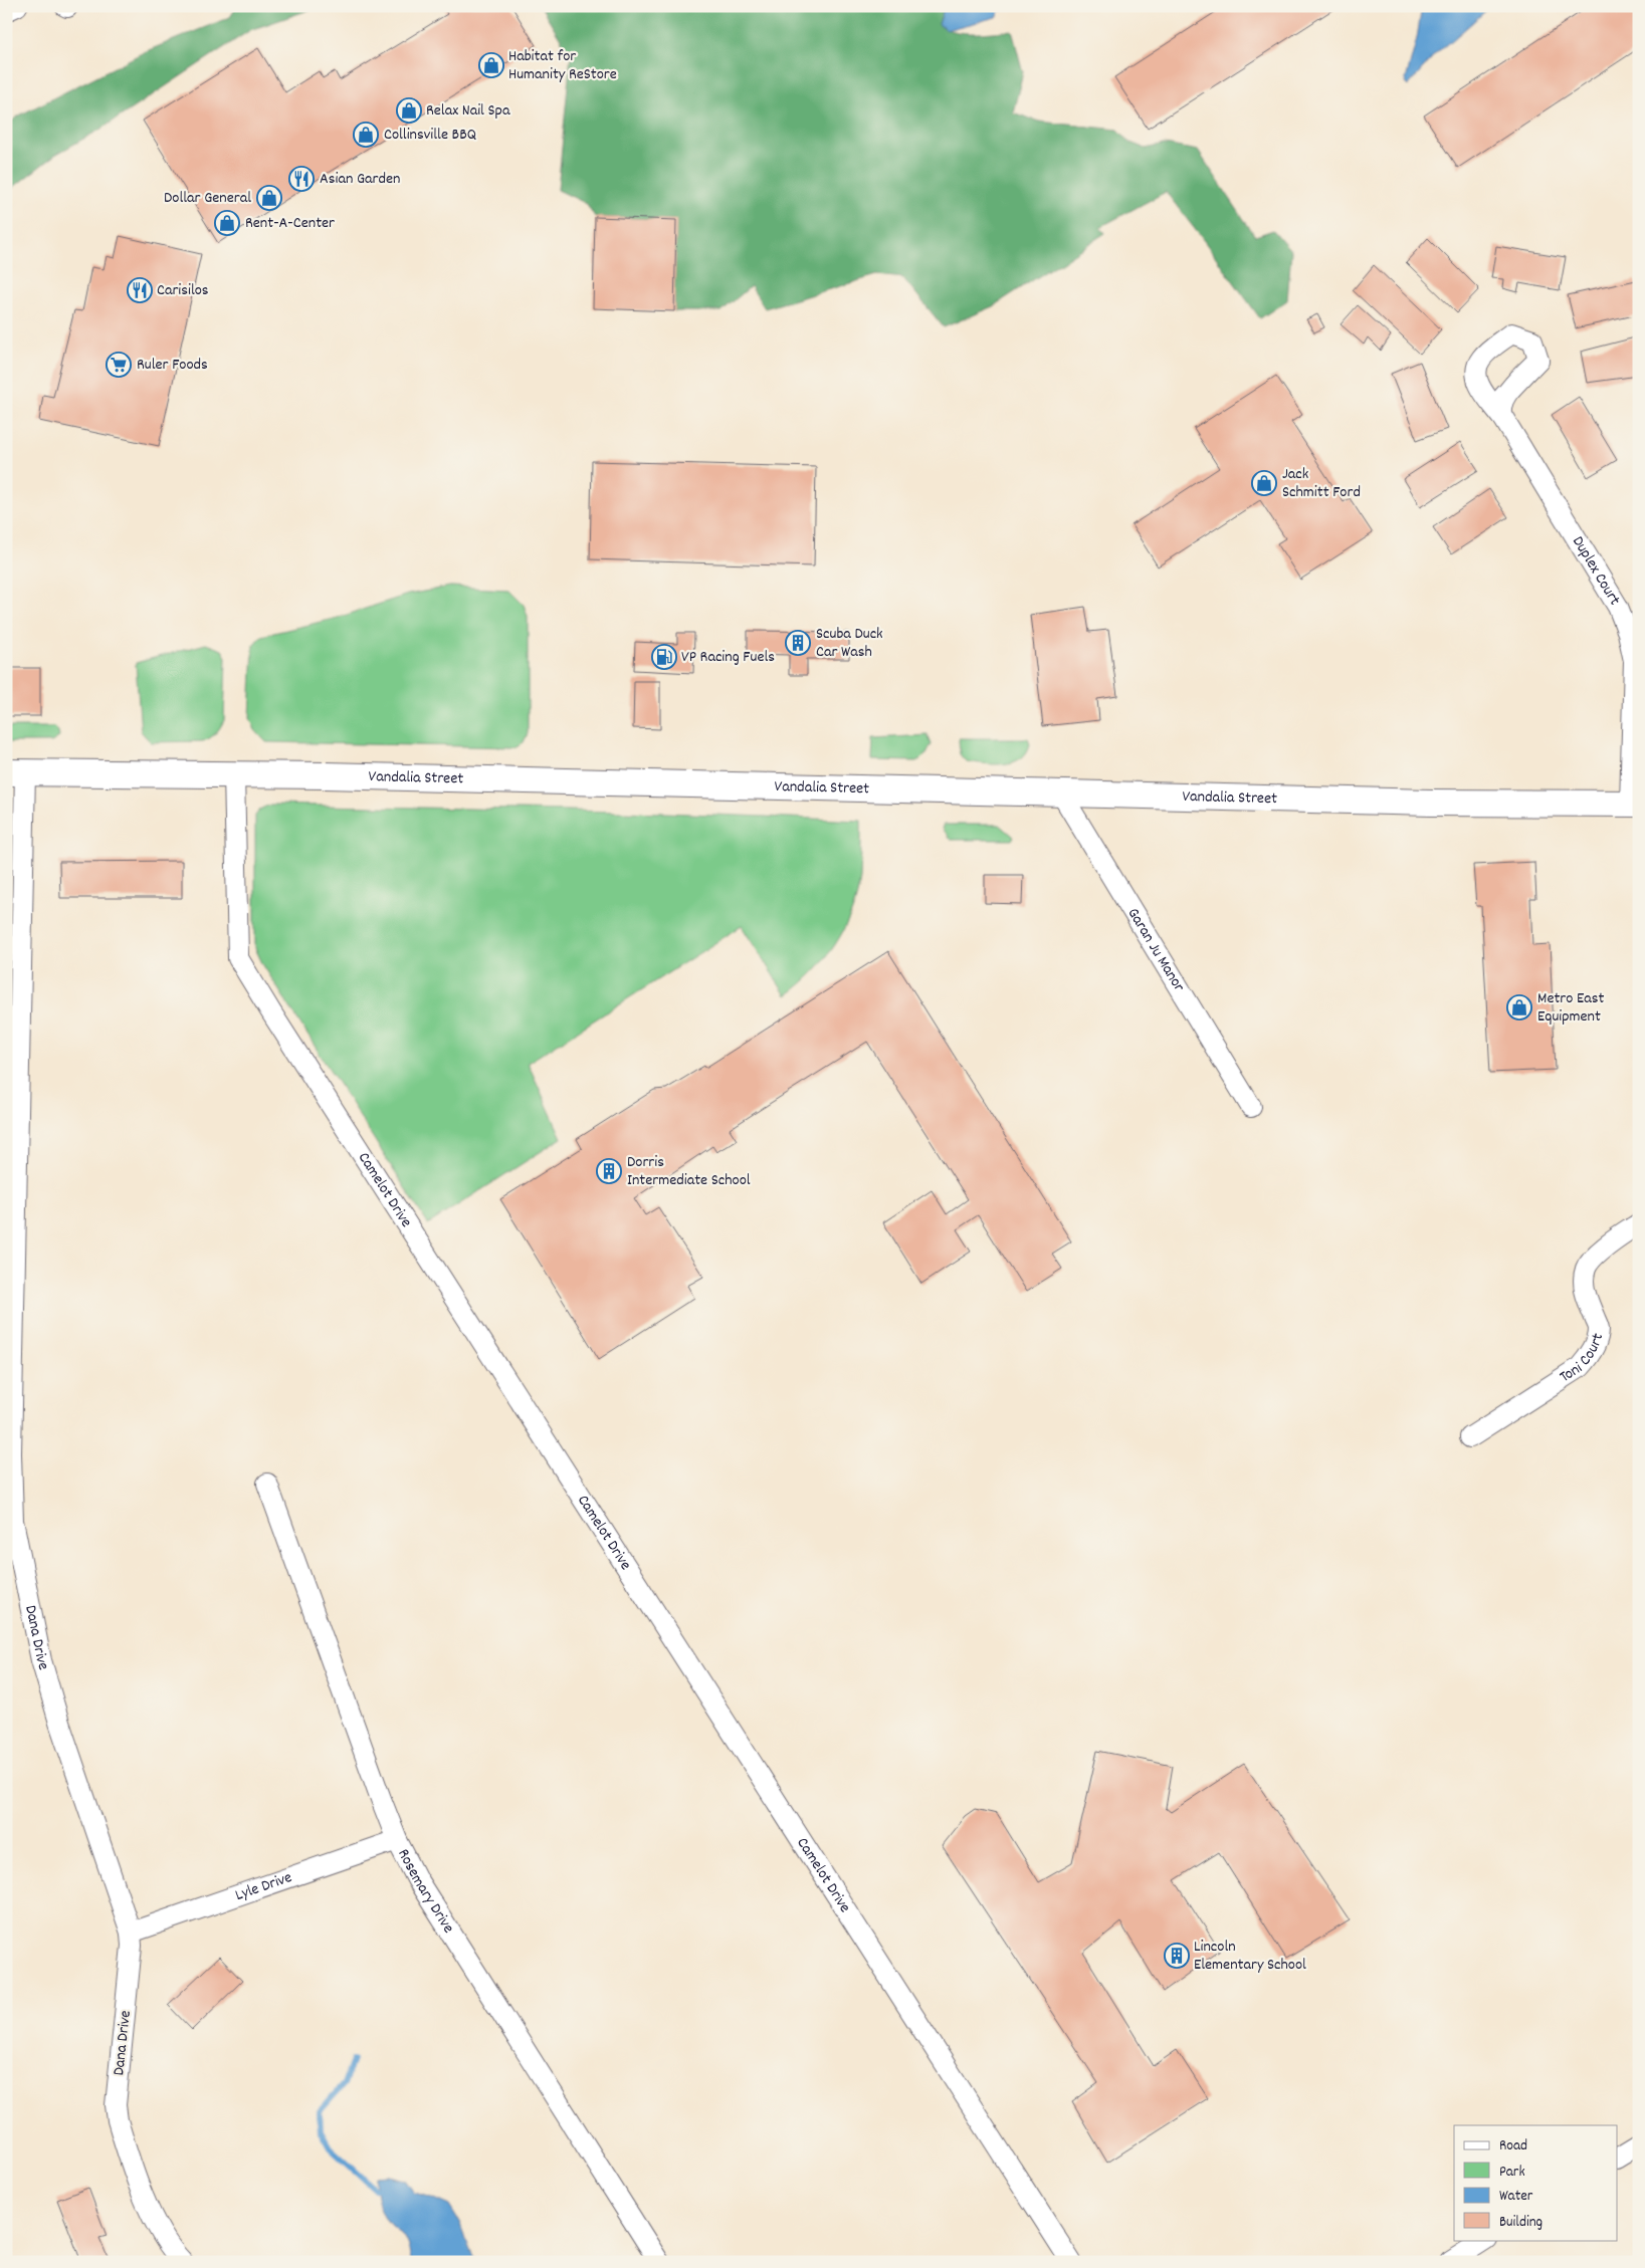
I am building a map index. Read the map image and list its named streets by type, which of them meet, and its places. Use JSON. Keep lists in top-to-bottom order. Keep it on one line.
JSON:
{"streets":{"main road":["Vandalia Street"],"street":["Duplex Court","Garan Ju Manor","Camelot Drive","Toni Court","Dana Drive","Lyle Drive","Rosemary Drive"]},"crossings":[["Duplex Court","Vandalia Street"],["Vandalia Street","Garan Ju Manor"],["Vandalia Street","Camelot Drive"],["Vandalia Street","Dana Drive"],["Dana Drive","Lyle Drive"],["Lyle Drive","Rosemary Drive"]],"places":{"shop":["Habitat for Humanity ReStore","Relax Nail Spa","Collinsville BBQ","Dollar General","Rent-A-Center","Jack Schmitt Ford","Metro East Equipment"],"restaurant":["Asian Garden","Carisilos"],"supermarket":["Ruler Foods"],"building":["Scuba Duck Car Wash","Dorris Intermediate School","Lincoln Elementary School"],"fuel station":["VP Racing Fuels"]},"legend":["Road","Park","Water","Building"]}
